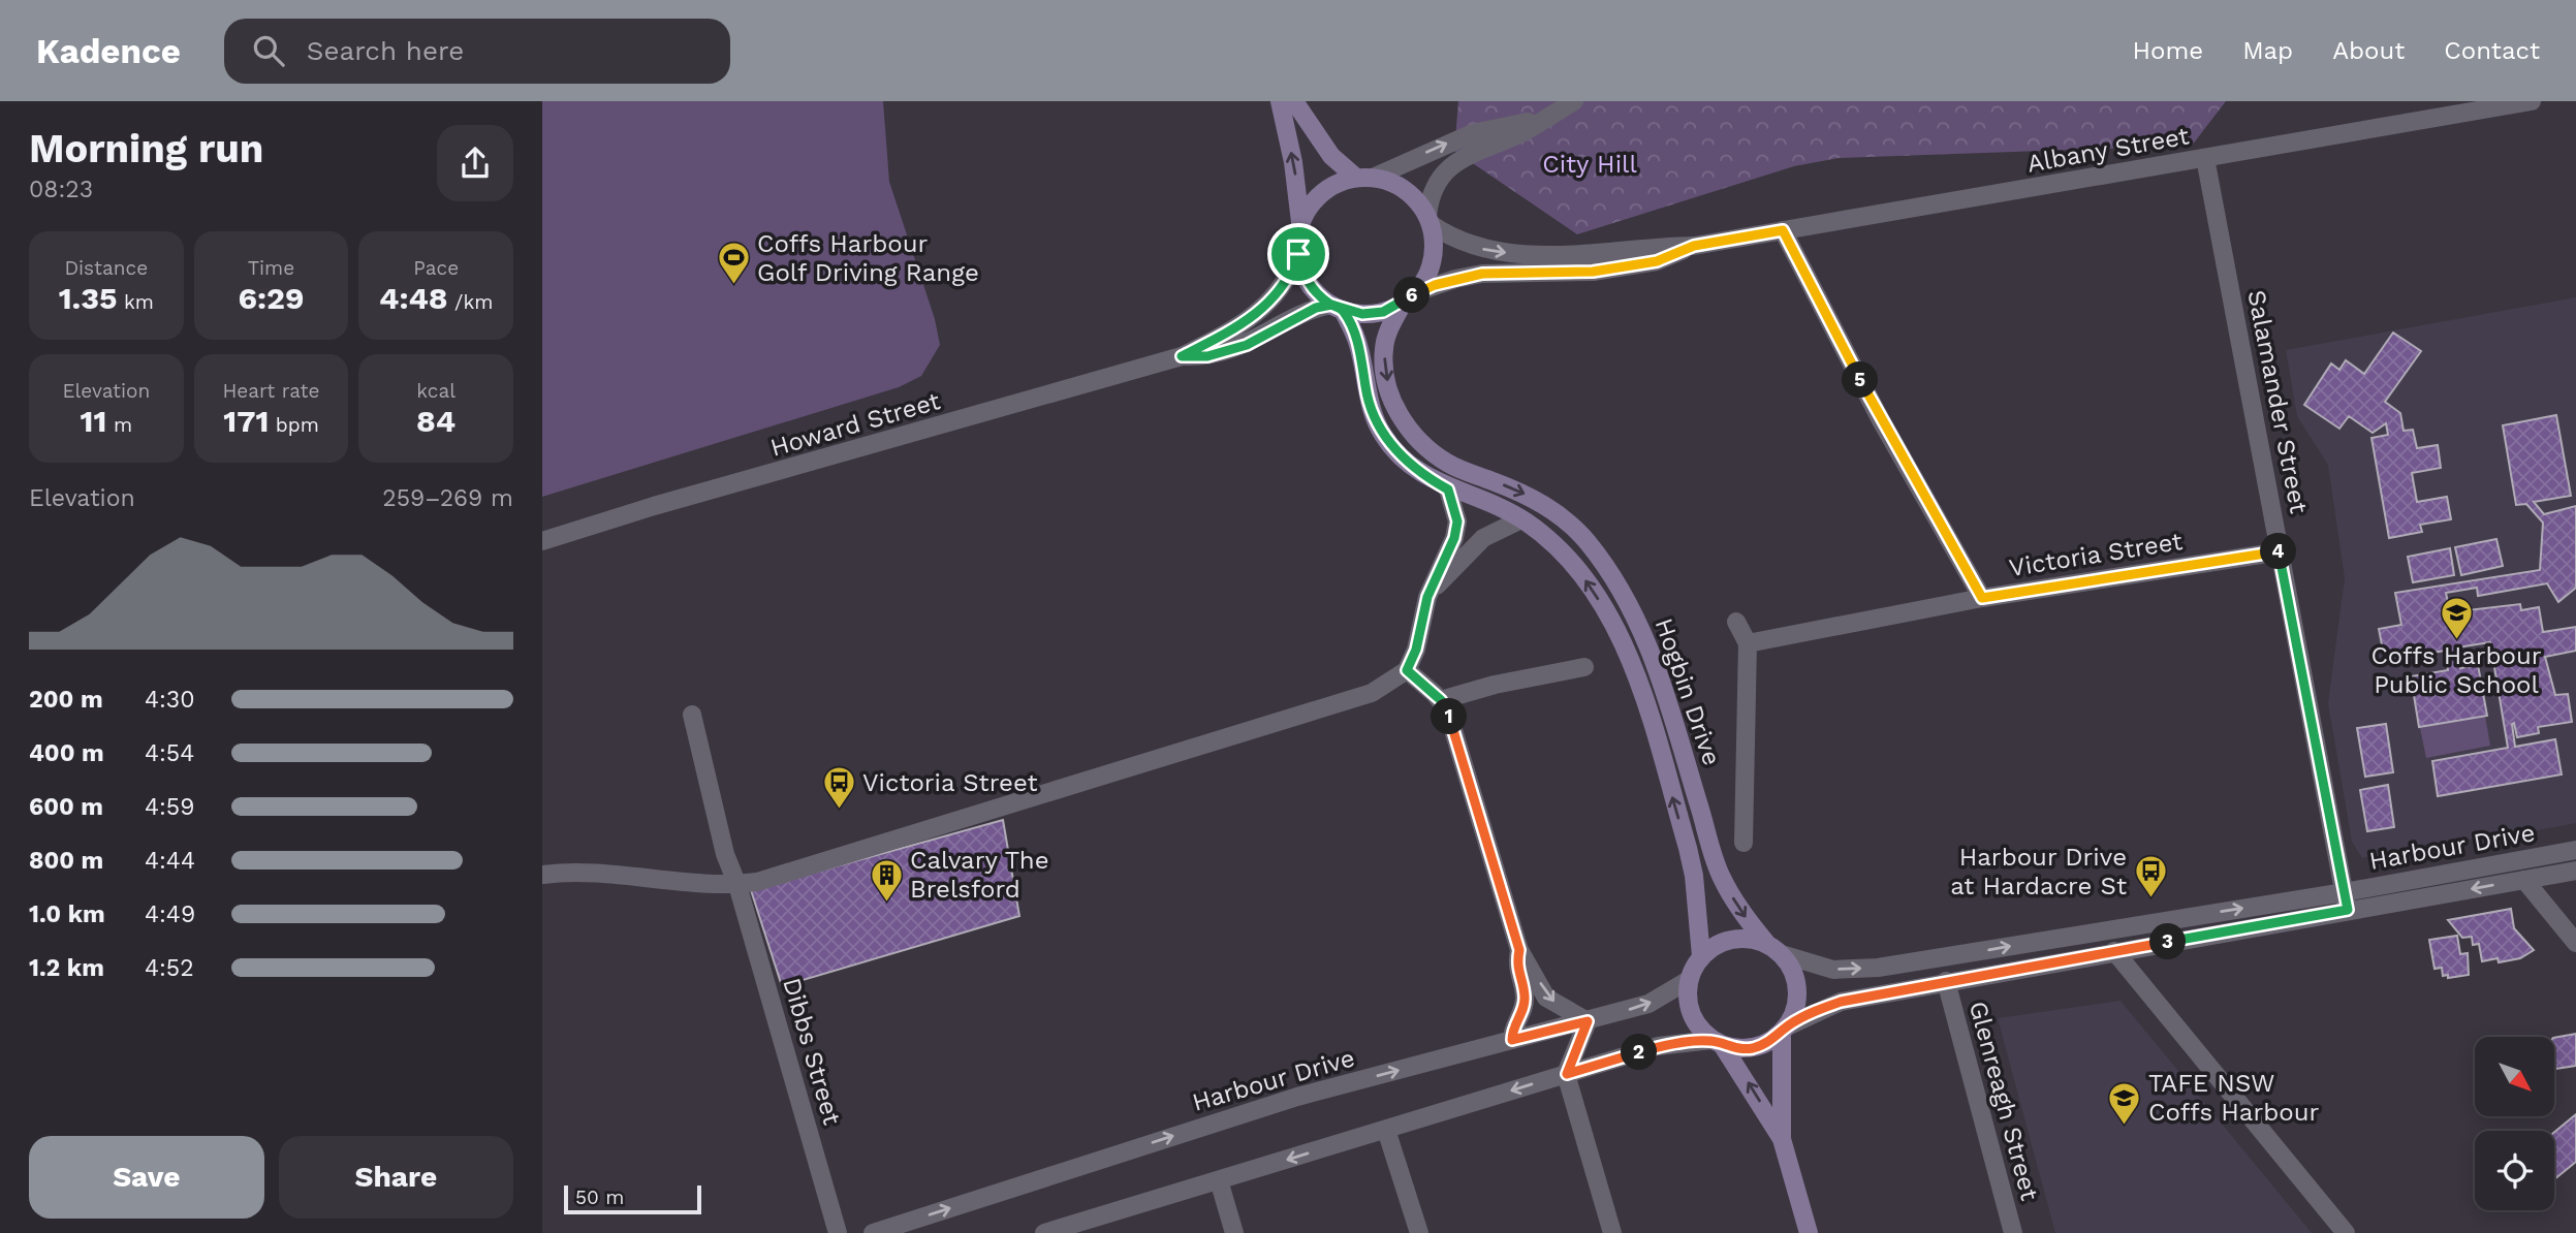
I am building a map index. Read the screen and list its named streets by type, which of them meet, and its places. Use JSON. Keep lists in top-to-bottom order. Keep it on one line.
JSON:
{"streets":{"main road":["Hogbin Drive"],"street":["Albany Street","Salamander Street","Howard Street","Victoria Street","Harbour Drive","Dibbs Street","Glenreagh Street"]},"crossings":[["Albany Street","Salamander Street"],["Albany Street","Howard Street"],["Albany Street","Hogbin Drive"],["Salamander Street","Victoria Street"],["Salamander Street","Harbour Drive"],["Howard Street","Hogbin Drive"],["Hogbin Drive","Harbour Drive"],["Harbour Drive","Glenreagh Street"]],"parks":["City Hill"],"places":{"sports":["Coffs Harbour Golf Driving Range"],"school or university":["Coffs Harbour Public School","TAFE NSW Coffs Harbour"],"bus stop":["Victoria Street","Harbour Drive at Hardacre St"],"building":["Calvary The Brelsford"]},"scale_bar":"50 m","north":"bottom right","page":{"header":"Kadence","search":"Search here","nav":["Home","Map","About","Contact"],"heading":["Morning run","08:23"],"stats":[["Distance","1.35 km"],["Time","6:29"],["Pace","4:48 /km"],["Elevation","11 m"],["Heart rate","171 bpm"],["kcal","84"]],"pins":["6","5","4","1","3","2"],"chart":["Elevation","259–269 m"],"list":[{"name":"200 m","note":"4:30"},{"name":"400 m","note":"4:54"},{"name":"600 m","note":"4:59"},{"name":"800 m","note":"4:44"},{"name":"1.0 km","note":"4:49"},{"name":"1.2 km","note":"4:52"}],"buttons":["Save","Share"],"scale":"50 m"}}
